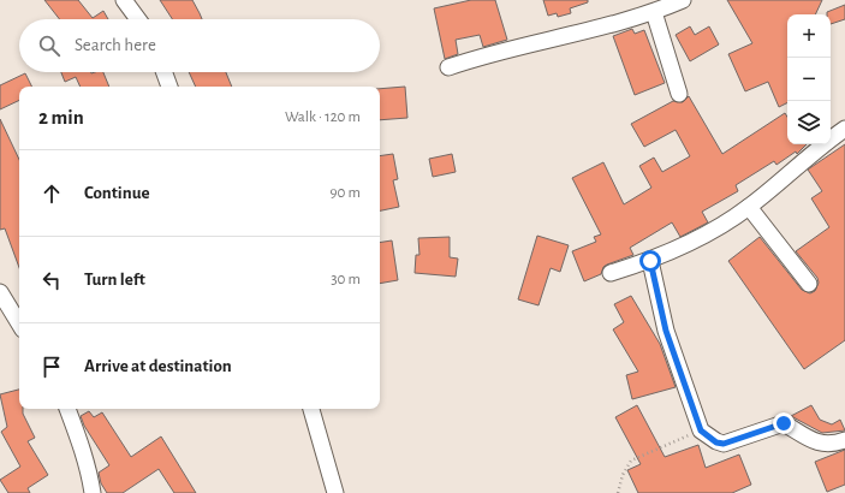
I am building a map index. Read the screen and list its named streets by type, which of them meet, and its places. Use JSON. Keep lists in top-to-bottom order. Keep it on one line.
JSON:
{"page":{"map_buttons":["+","−"],"search":"Search here","heading":["2 min","Walk · 120 m"],"list":[["Continue","90 m"],["Turn left","30 m"],"Arrive at destination"]}}
